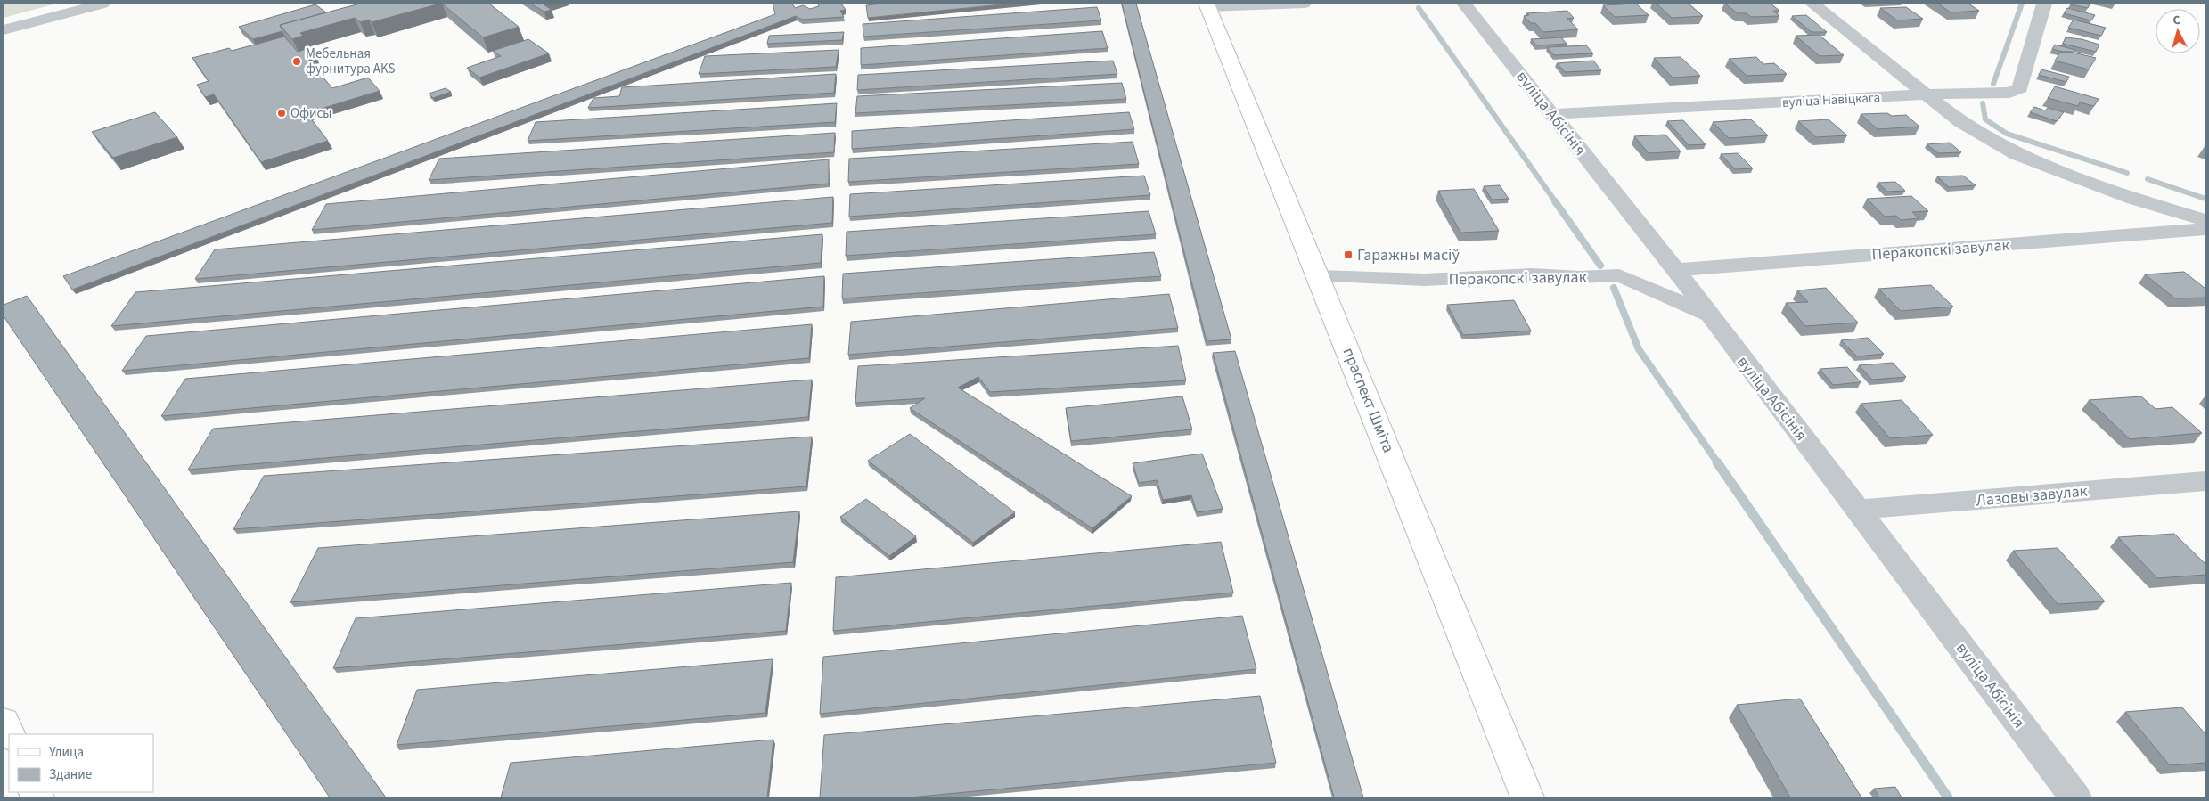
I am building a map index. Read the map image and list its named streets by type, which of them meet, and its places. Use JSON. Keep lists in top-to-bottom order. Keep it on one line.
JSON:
{"streets":{"main road":["праспект Шміта"],"street":["вуліца Навіцкага","вуліца Абісінія","Перакопскі завулак","Лазовы завулак"]},"crossings":[["вуліца Навіцкага","вуліца Абісінія"],["вуліца Абісінія","Перакопскі завулак"],["вуліца Абісінія","Лазовы завулак"],["Перакопскі завулак","праспект Шміта"]],"places":{"other":["Мебельная фурнитура AKS","Офисы"],"transit":["Гаражны масіў"]},"legend":["Улица","Здание"],"north":"top"}
